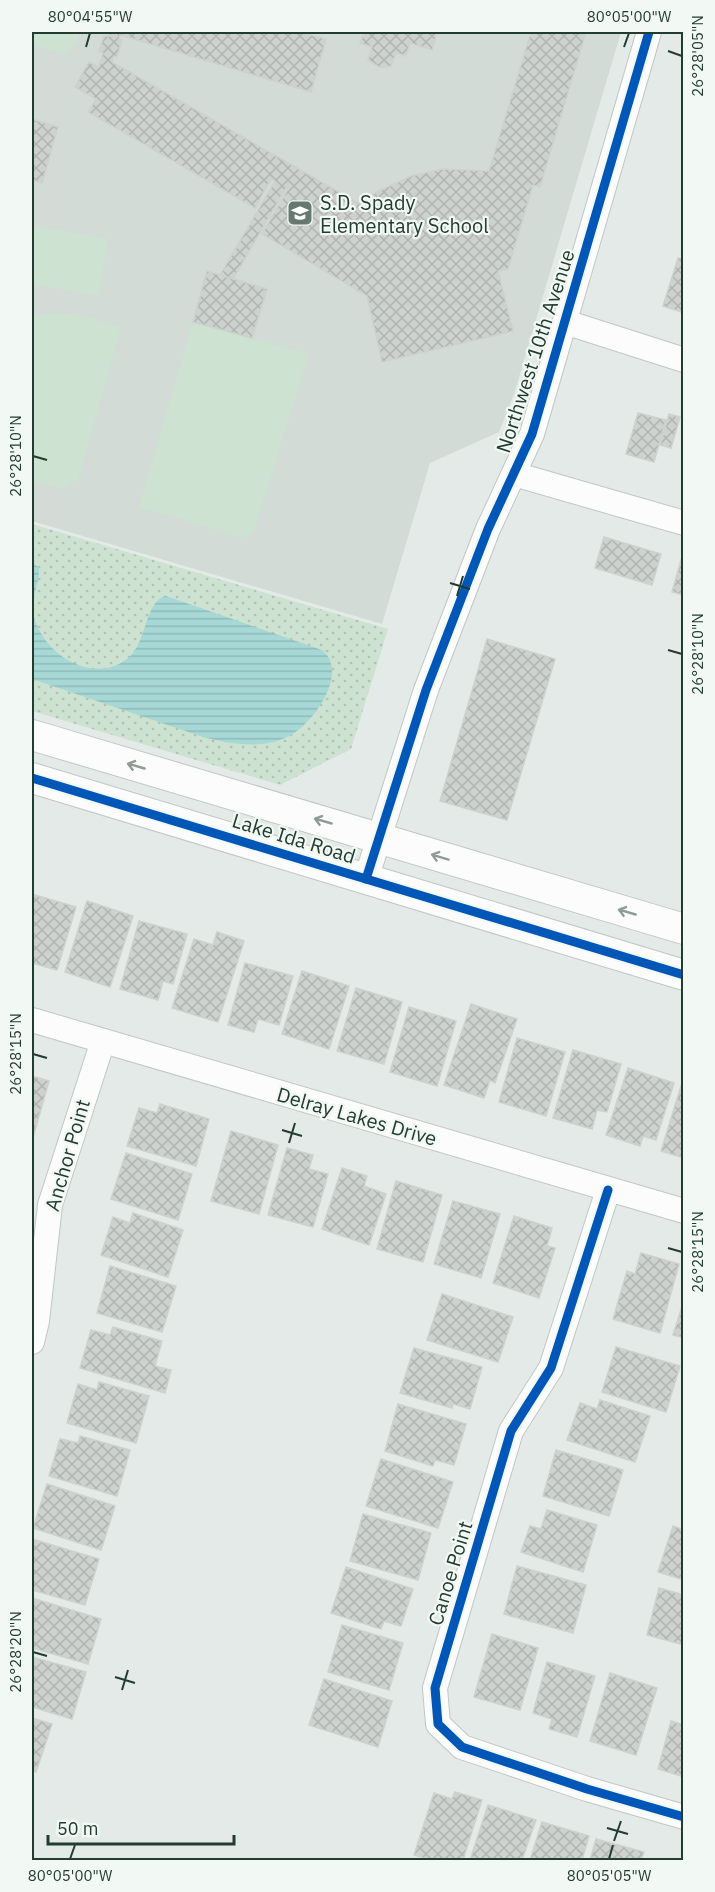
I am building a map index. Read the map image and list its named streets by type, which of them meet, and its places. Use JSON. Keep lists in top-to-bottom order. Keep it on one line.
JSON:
{"streets":{"street":["Northwest 10th Avenue","Lake Ida Road","Delray Lakes Drive","Anchor Point","Canoe Point"]},"crossings":[["Northwest 10th Avenue","Lake Ida Road"],["Delray Lakes Drive","Anchor Point"],["Delray Lakes Drive","Canoe Point"]],"places":{"school or university":["S.D. Spady Elementary School"]},"scale_bar":"50 m","coordinates":["80°04'55\"W","80°05'00\"W","26°28'05\"N","26°28'10\"N","26°28'15\"N","26°28'20\"N","80°05'05\"W"]}
